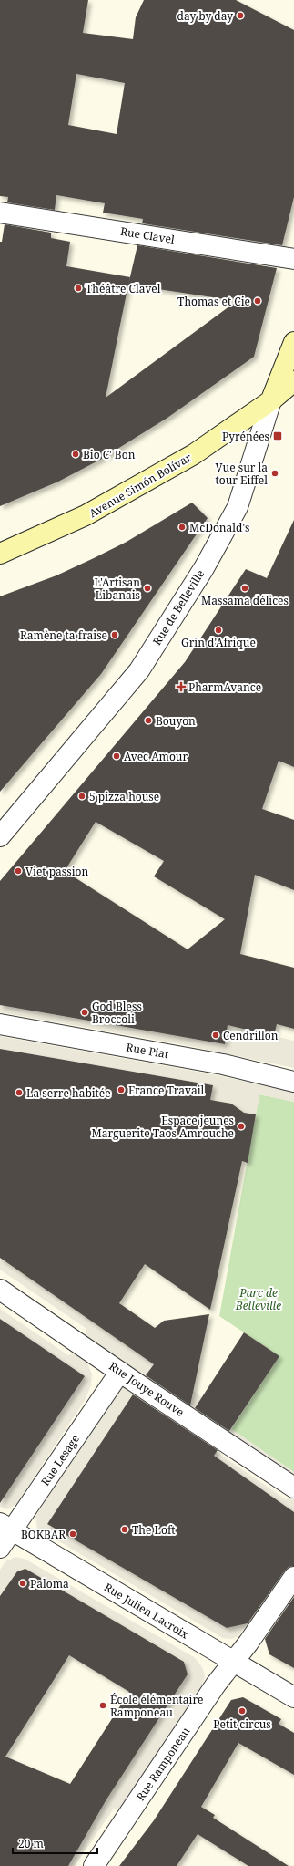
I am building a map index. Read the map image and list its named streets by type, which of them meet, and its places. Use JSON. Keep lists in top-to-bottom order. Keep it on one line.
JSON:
{"streets":{"main road":["Avenue Simón Bolívar","Rue de Belleville"],"street":["Rue Clavel","Rue Piat","Rue Jouye Rouve","Rue Lesage","Rue Julien Lacroix","Rue Ramponeau"]},"crossings":[["Avenue Simón Bolívar","Rue de Belleville"],["Rue Jouye Rouve","Rue Lesage"],["Rue Lesage","Rue Julien Lacroix"],["Rue Julien Lacroix","Rue Ramponeau"]],"parks":["Parc de Belleville"],"places":{"other":["day by day","Théâtre Clavel","Thomas et Cie","Bio C' Bon","Vue sur la tour Eiffel","McDonald's","L'Artisan Libanais","Massama délices","Grin d'Afrique","Ramène ta fraise","Bouyon","Avec Amour","5 pizza house","Viet passion","God Bless Broccoli","Cendrillon","France Travail","La serre habitée","Espace jeunes Marguerite Taos Amrouche","The Loft","BOKBAR","Paloma","École élémentaire Ramponeau","Petit circus"],"transit":["Pyrénées"],"health":["PharmAvance"]},"scale_bar":"20 m"}
